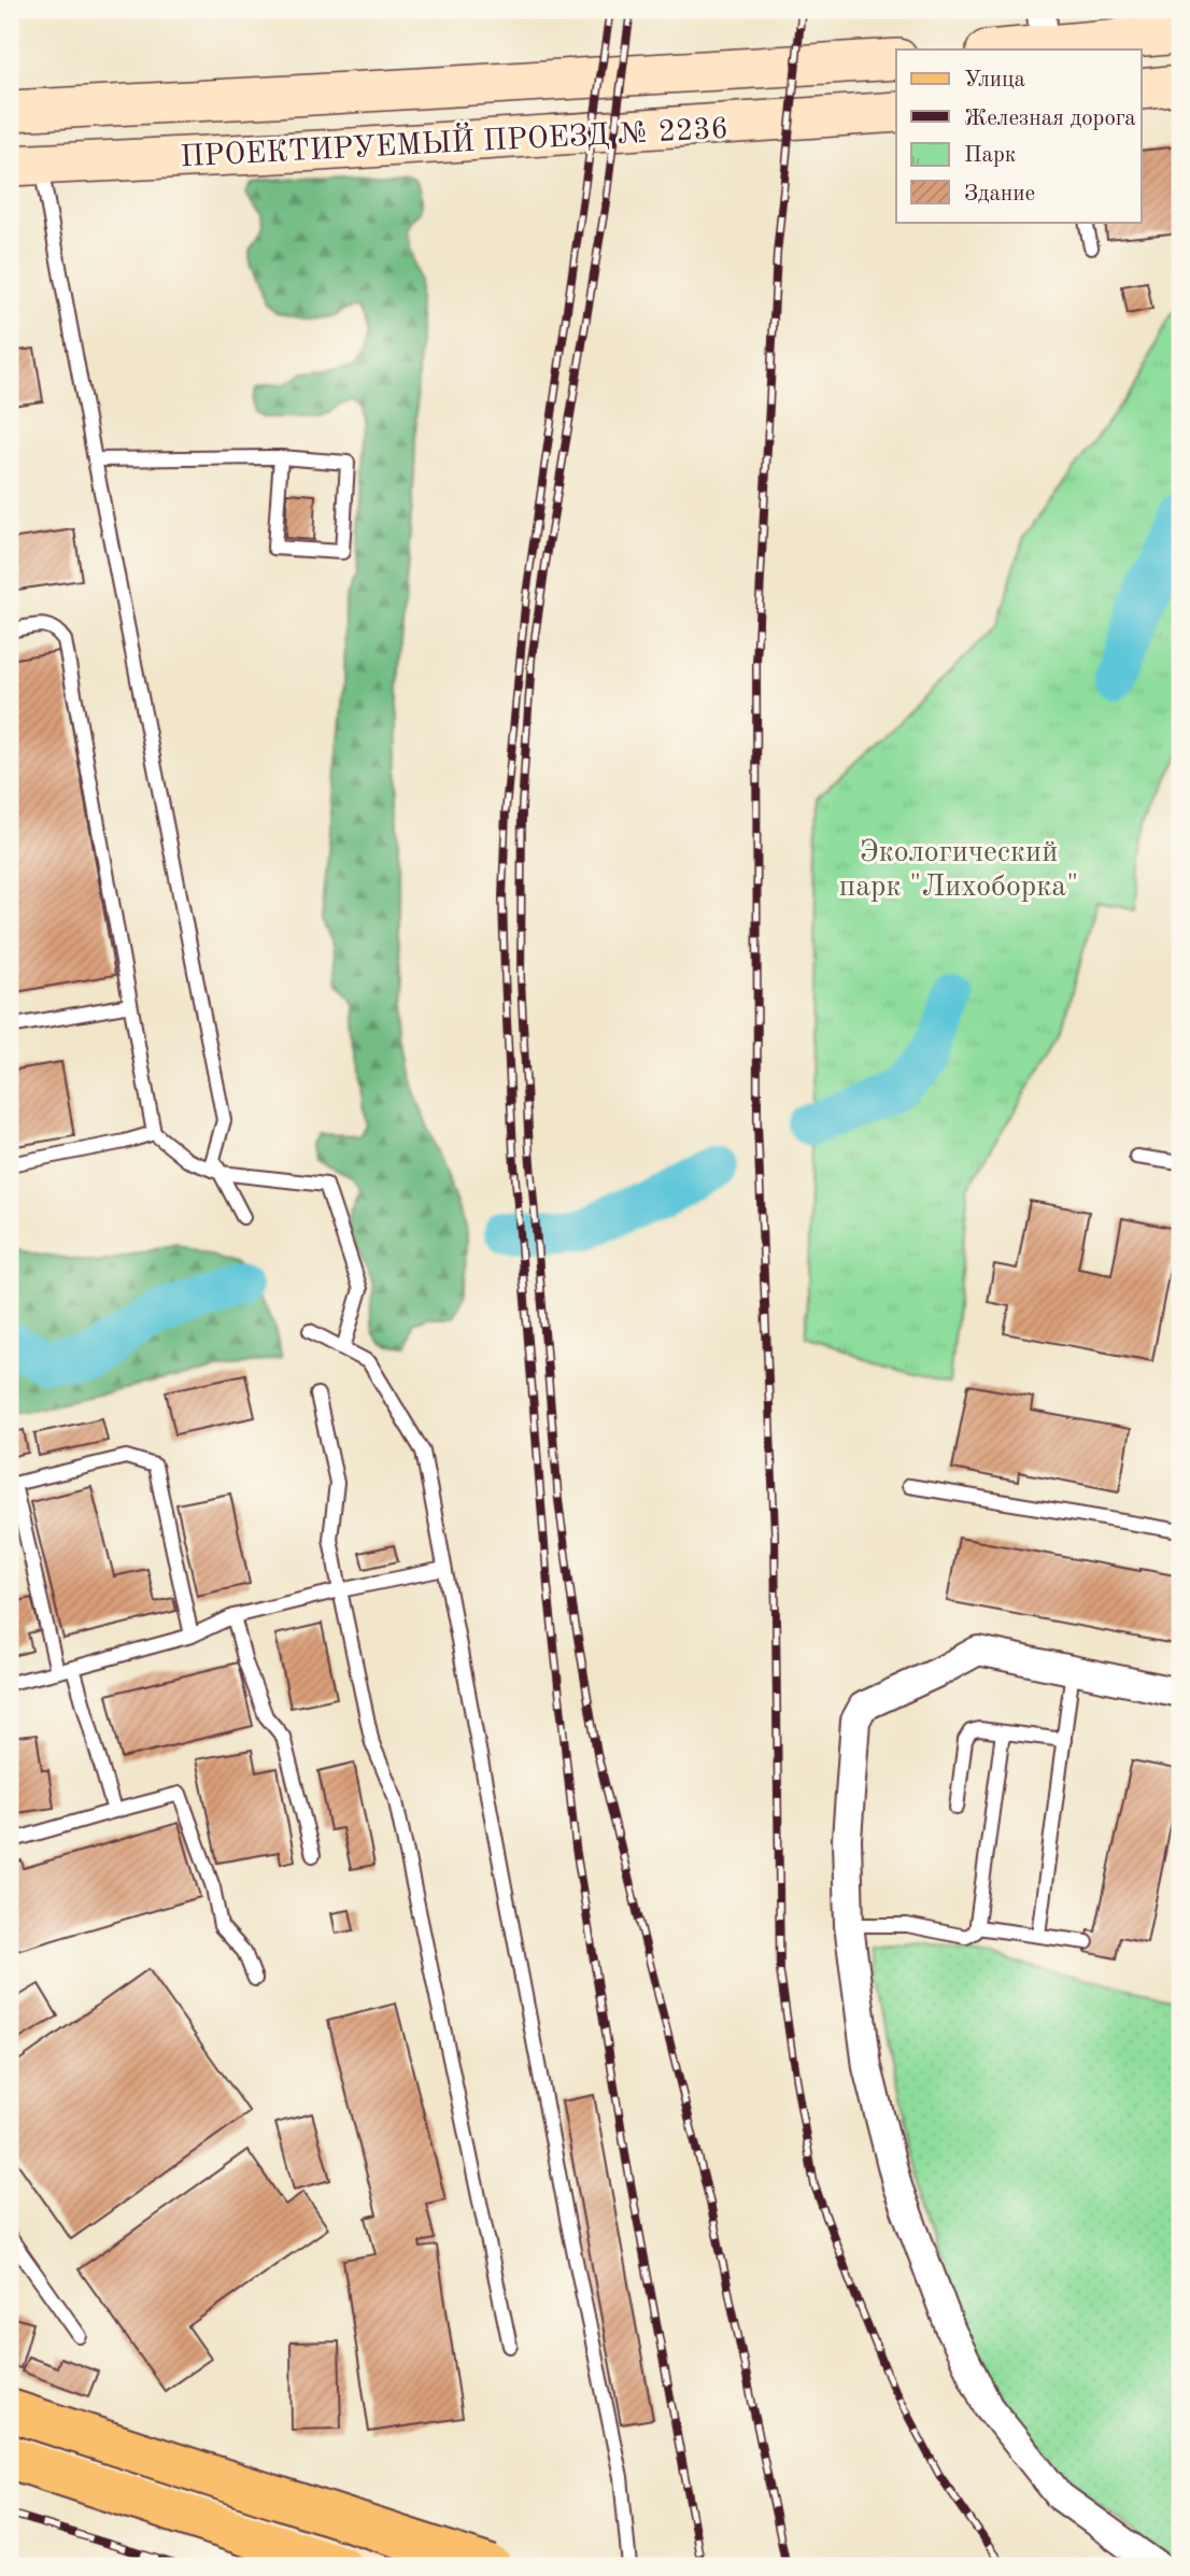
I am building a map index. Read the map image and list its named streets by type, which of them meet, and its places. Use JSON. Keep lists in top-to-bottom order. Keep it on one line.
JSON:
{"streets":{"main road":["ПРОЕКТИРУЕМЫЙ ПРОЕЗД № 2236"]},"parks":["Экологический парк \"Лихоборка\""],"legend":["Улица","Железная дорога","Парк","Здание"]}
